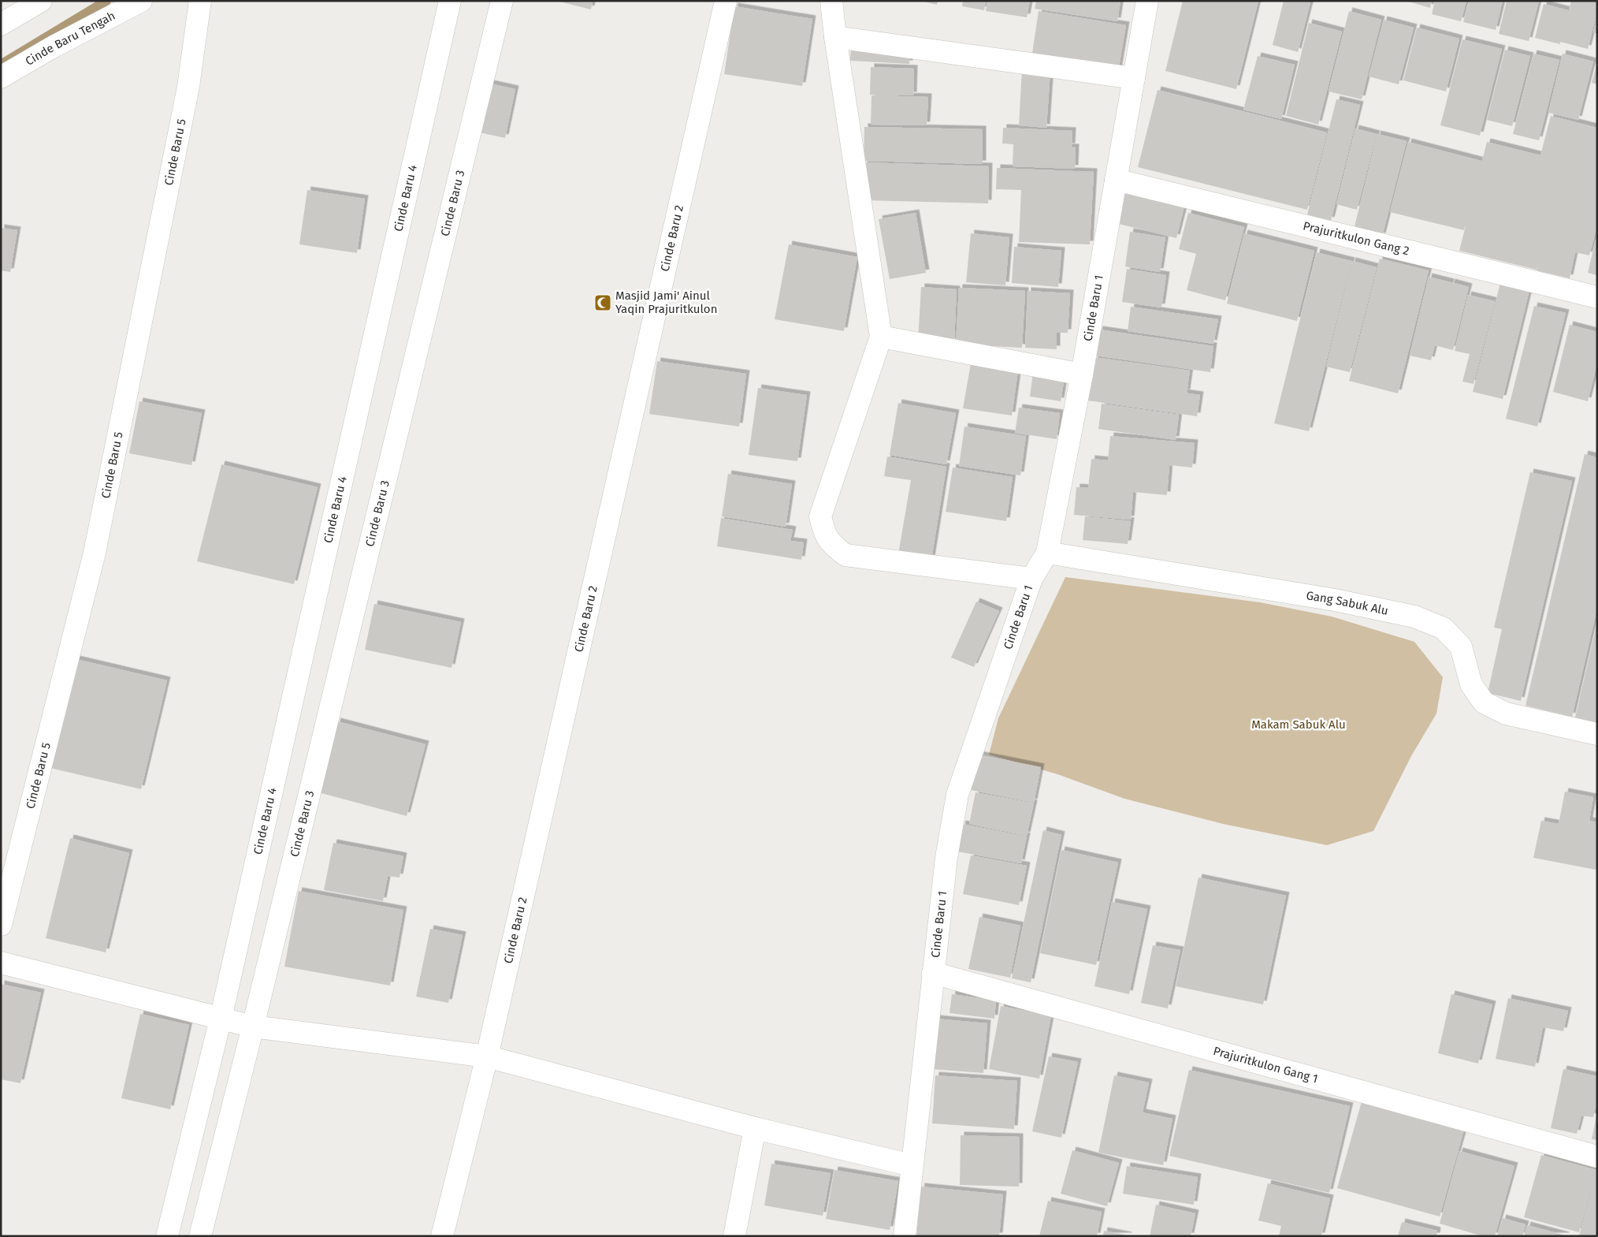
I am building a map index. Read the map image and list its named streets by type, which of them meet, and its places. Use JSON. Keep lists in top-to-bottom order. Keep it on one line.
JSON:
{"streets":{"street":["Cinde Baru Tengah","Cinde Baru 5","Cinde Baru 4","Cinde Baru 3","Cinde Baru 2","Prajuritkulon Gang 2","Cinde Baru 1","Gang Sabuk Alu","Prajuritkulon Gang 1"]},"crossings":[["Prajuritkulon Gang 2","Cinde Baru 1"],["Cinde Baru 1","Gang Sabuk Alu"],["Cinde Baru 1","Prajuritkulon Gang 1"]],"parks":["Makam Sabuk Alu"],"places":{"mosque":["Masjid Jami' Ainul Yaqin Prajuritkulon"]}}
